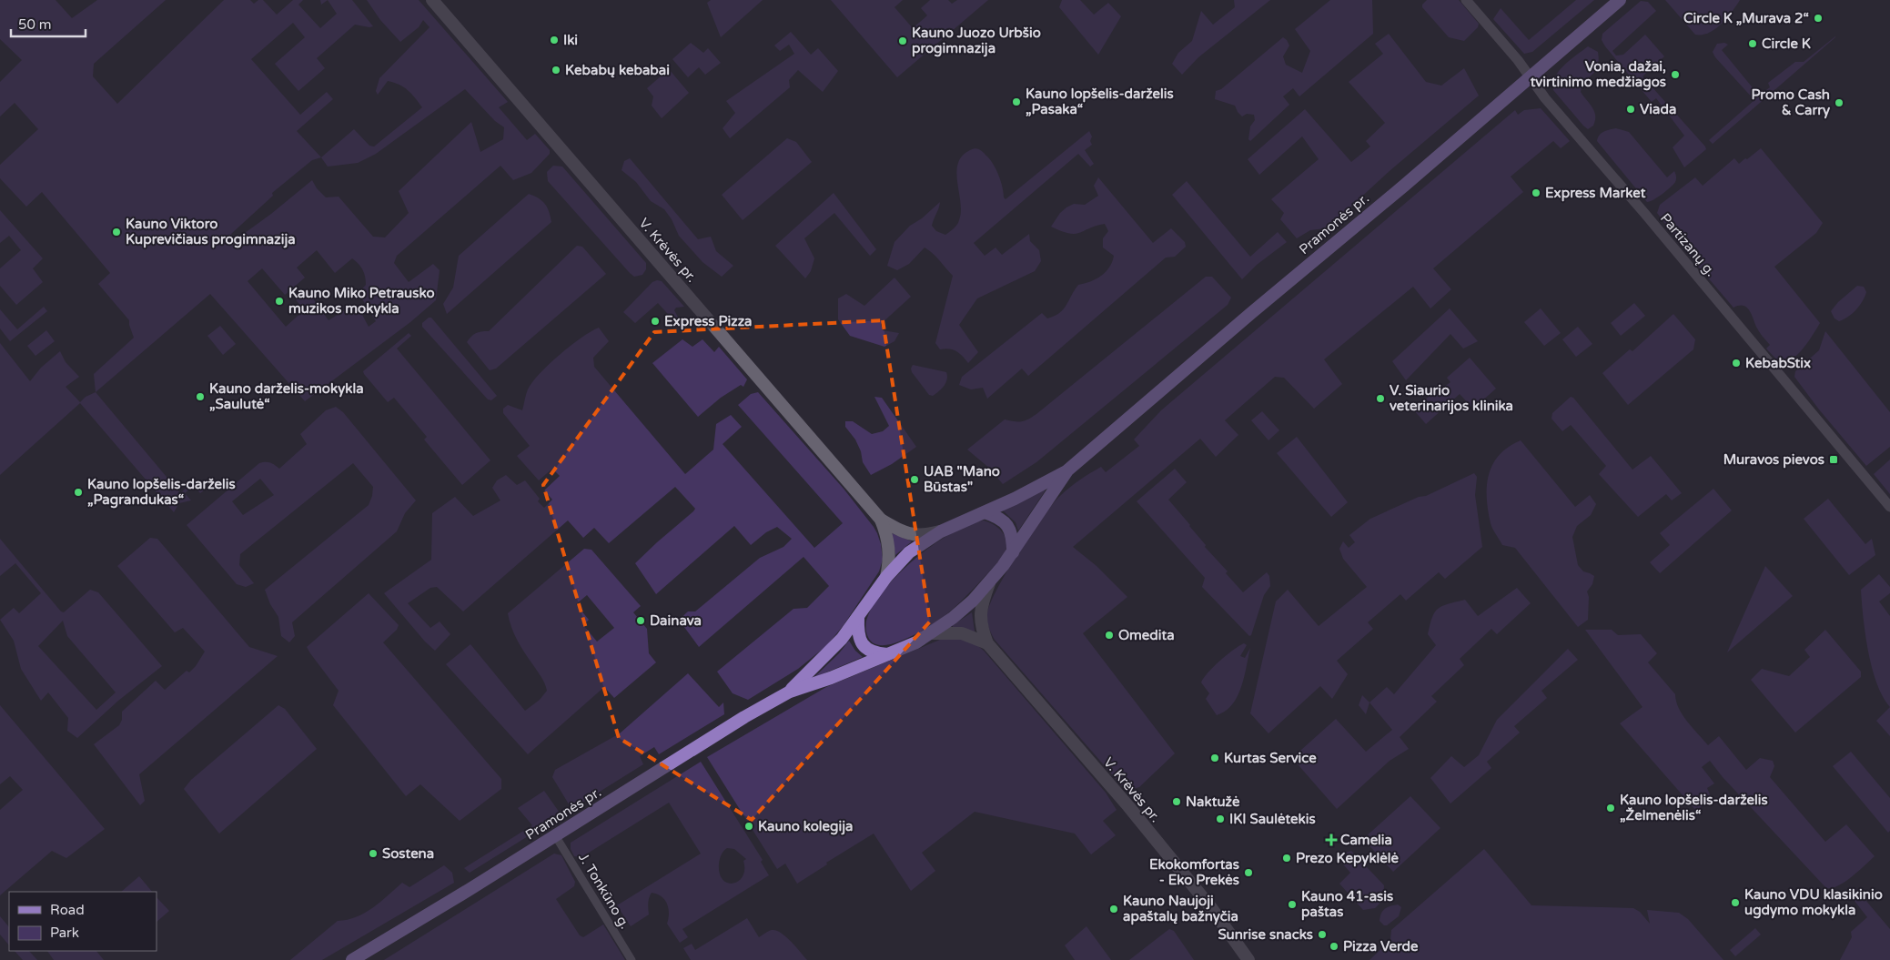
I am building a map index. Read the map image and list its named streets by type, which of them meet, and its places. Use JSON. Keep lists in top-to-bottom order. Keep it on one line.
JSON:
{"streets":{"main road":["Pramonės pr.","V. Krėvės pr."],"street":["Partizanų g.","J. Tonkūno g."]},"crossings":[["Pramonės pr.","Partizanų g."],["Pramonės pr.","V. Krėvės pr."],["Pramonės pr.","J. Tonkūno g."]],"places":{"other":["Circle K „Murava 2“","Iki","Kauno Juozo Urbšio progimnazija","Circle K","Kebabų kebabai","Vonia, dažai, tvirtinimo medžiagos","Kauno lopšelis-darželis „Pasaka“","Promo Cash & Carry","Viada","Express Market","Kauno Viktoro Kuprevičiaus progimnazija","Kauno Miko Petrausko muzikos mokykla","Express Pizza","KebabStix","Kauno darželis-mokykla „Saulutė“","V. Siaurio veterinarijos klinika","UAB \"Mano Būstas\"","Kauno lopšelis-darželis „Pagrandukas“","Dainava","Omedita","Kurtas Service","Naktužė","Kauno lopšelis-darželis „Želmenėlis“","IKI Saulėtekis","Kauno kolegija","Sostena","Prezo Kepyklėlė","Ekokomfortas - Eko Prekės","Kauno VDU klasikinio ugdymo mokykla","Kauno 41-asis paštas","Kauno Naujoji apaštalų bažnyčia","Sunrise snacks","Pizza Verde"],"transit":["Muravos pievos"],"health":["Camelia"]},"legend":["Road","Park"],"scale_bar":"50 m"}
